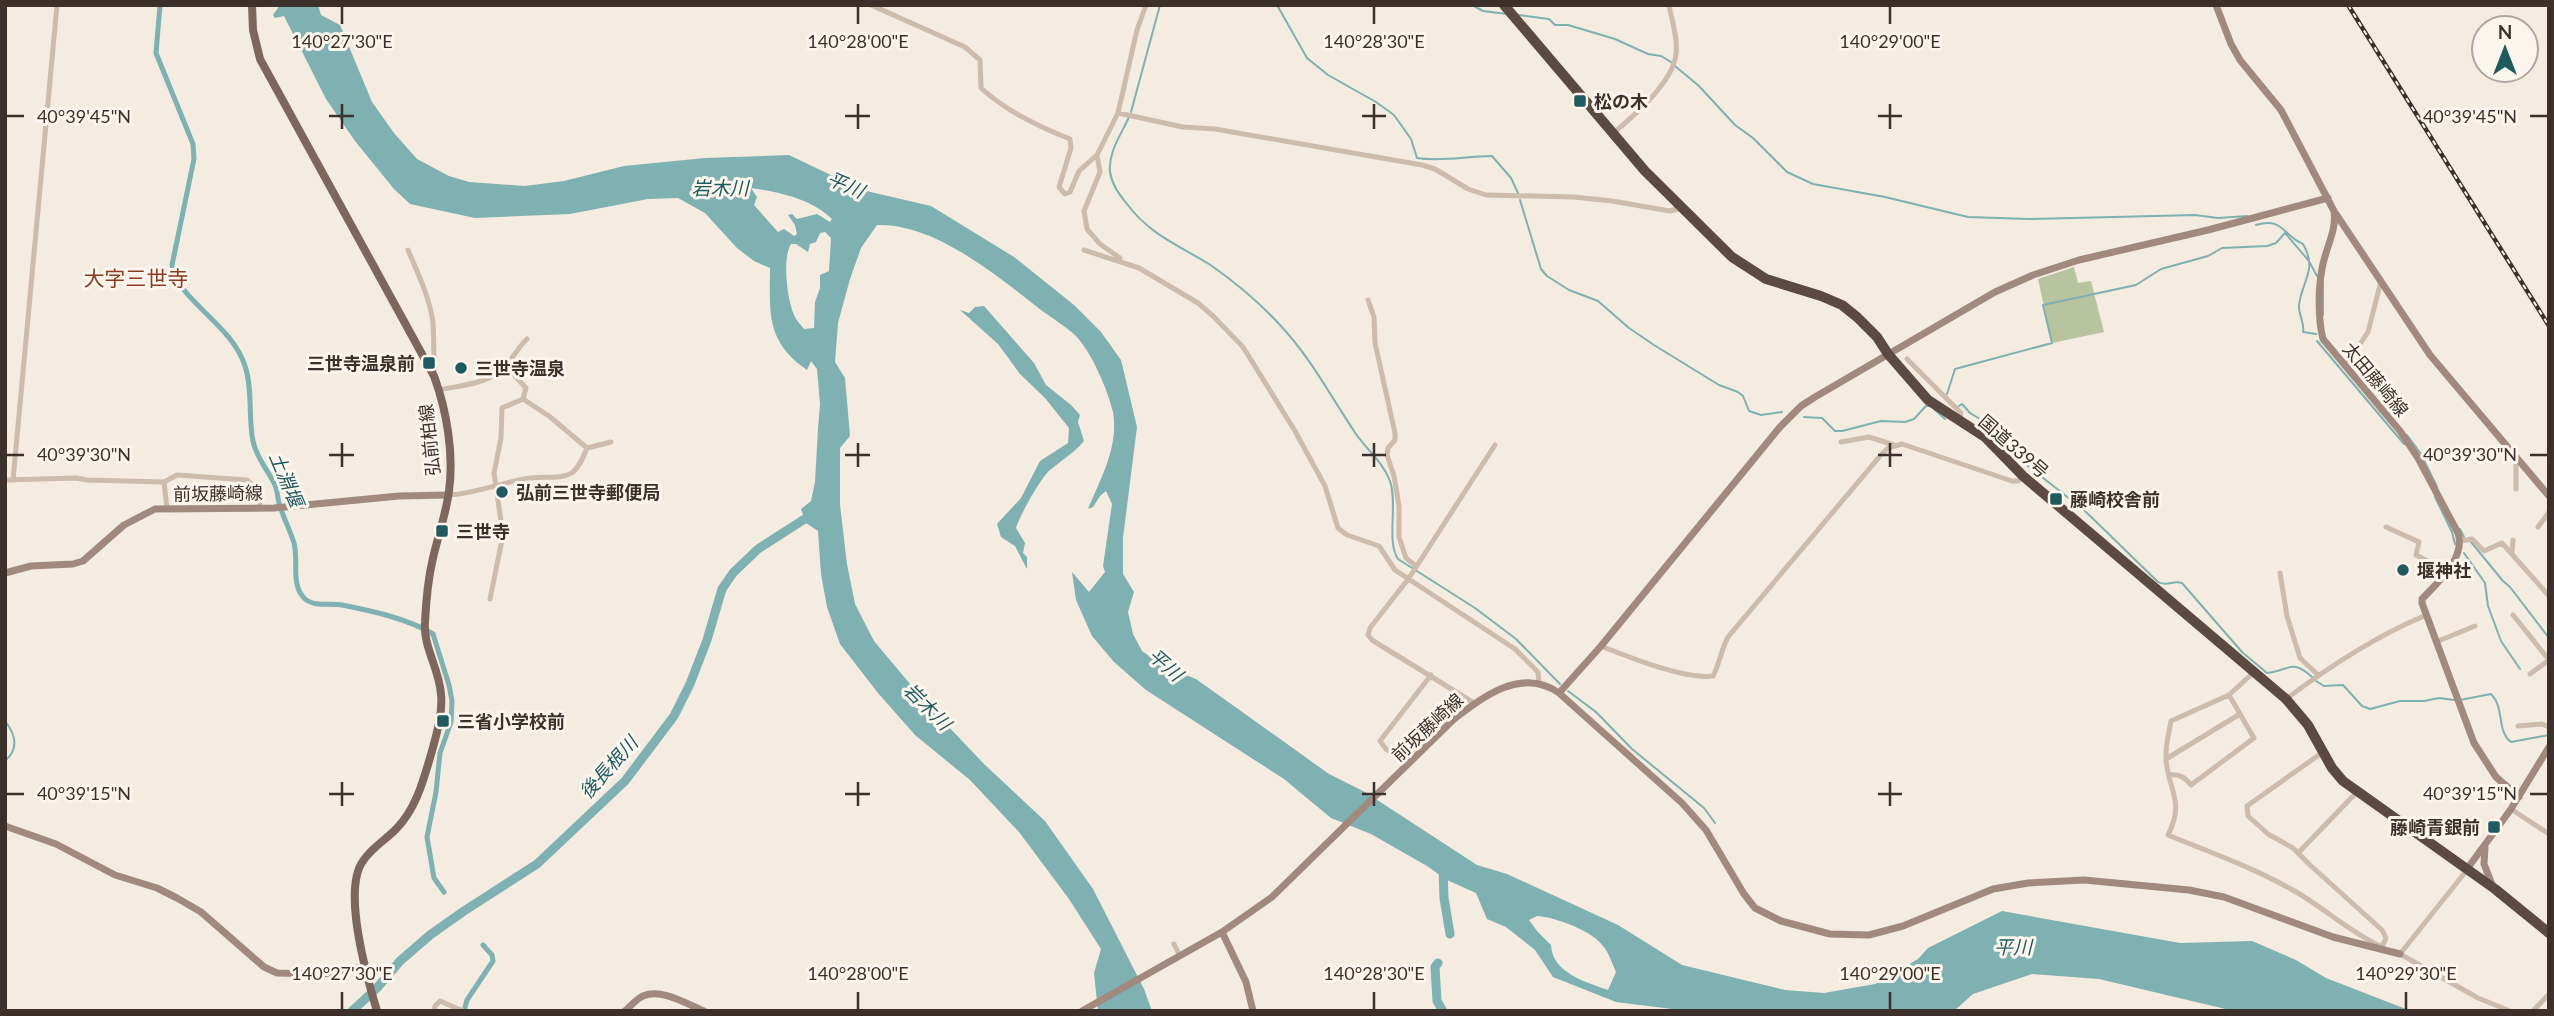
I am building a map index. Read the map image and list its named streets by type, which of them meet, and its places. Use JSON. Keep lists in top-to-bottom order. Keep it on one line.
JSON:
{"streets":{"highway":["国道339号"],"main road":["太田藤崎線","弘前柏線","前坂藤崎線"]},"crossings":[["弘前柏線","前坂藤崎線"]],"districts":["大字三世寺"],"water":["平川","岩木川","土淵堰","後長根川"],"places":{"transit":["松の木","三世寺温泉前","藤崎校舎前","三世寺","三省小学校前","藤崎青銀前"],"other":["三世寺温泉","弘前三世寺郵便局","堰神社"]},"north":"top","coordinates":["140°27'30\"E","140°28'00\"E","140°28'30\"E","140°29'00\"E","40°39'45\"N","40°39'30\"N","40°39'15\"N","140°29'30\"E"]}
